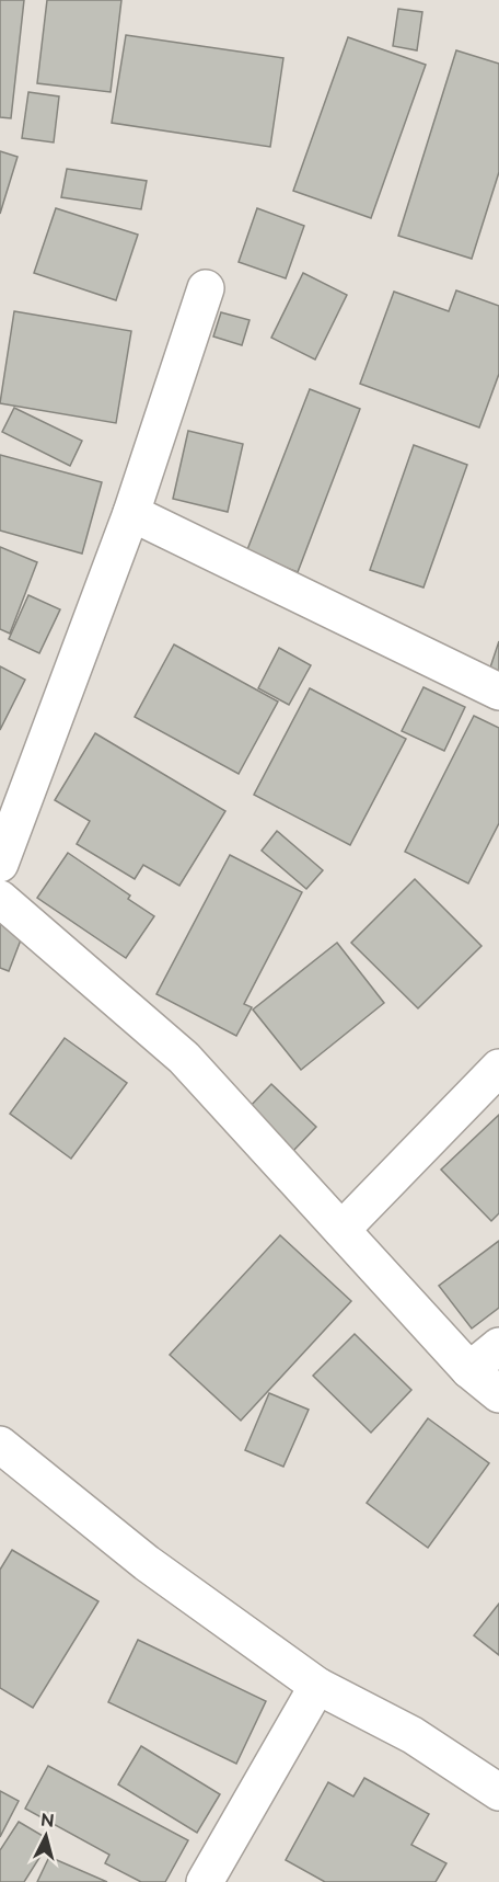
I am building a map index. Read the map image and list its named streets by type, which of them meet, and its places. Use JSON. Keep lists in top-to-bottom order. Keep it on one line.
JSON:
{"north":"top"}
